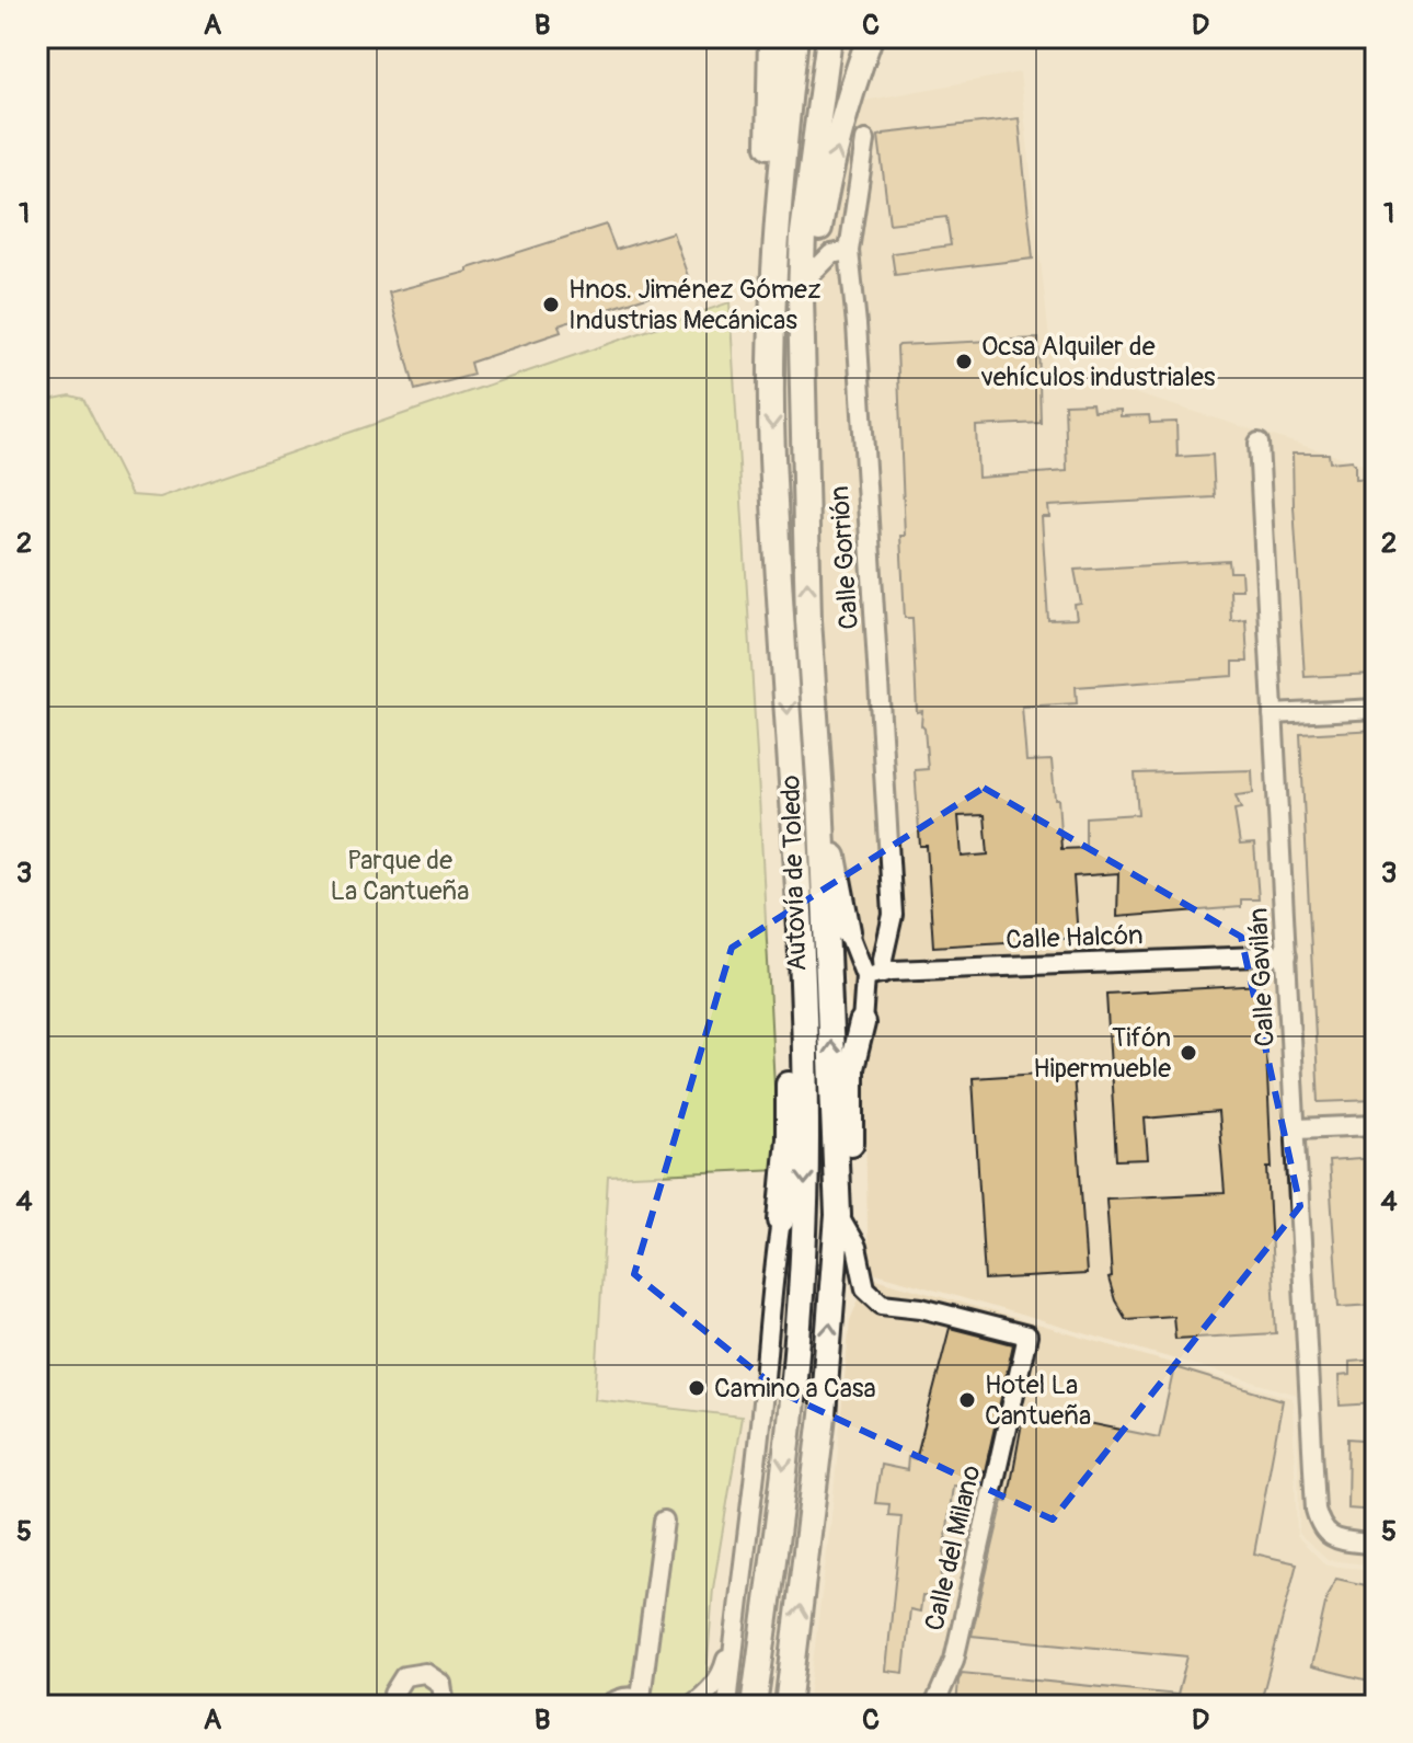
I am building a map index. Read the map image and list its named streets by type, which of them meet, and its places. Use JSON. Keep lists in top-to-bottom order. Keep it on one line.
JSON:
{"streets":{"highway":["Autovía de Toledo"],"street":["Calle Gorrión","Calle Halcón","Calle Gavilán","Calle del Milano"]},"crossings":[["Calle Gorrión","Calle Halcón"],["Autovía de Toledo","Calle del Milano"],["Calle Halcón","Calle Gavilán"]],"parks":["Parque de La Cantueña"],"places":["Hnos. Jiménez Gómez Industrias Mecánicas","Ocsa Alquiler de vehículos industriales","Tifón Hipermueble","Camino a Casa","Hotel La Cantueña"],"grid":{"columns":["A","B","C","D"],"rows":["1","2","3","4","5"]}}
